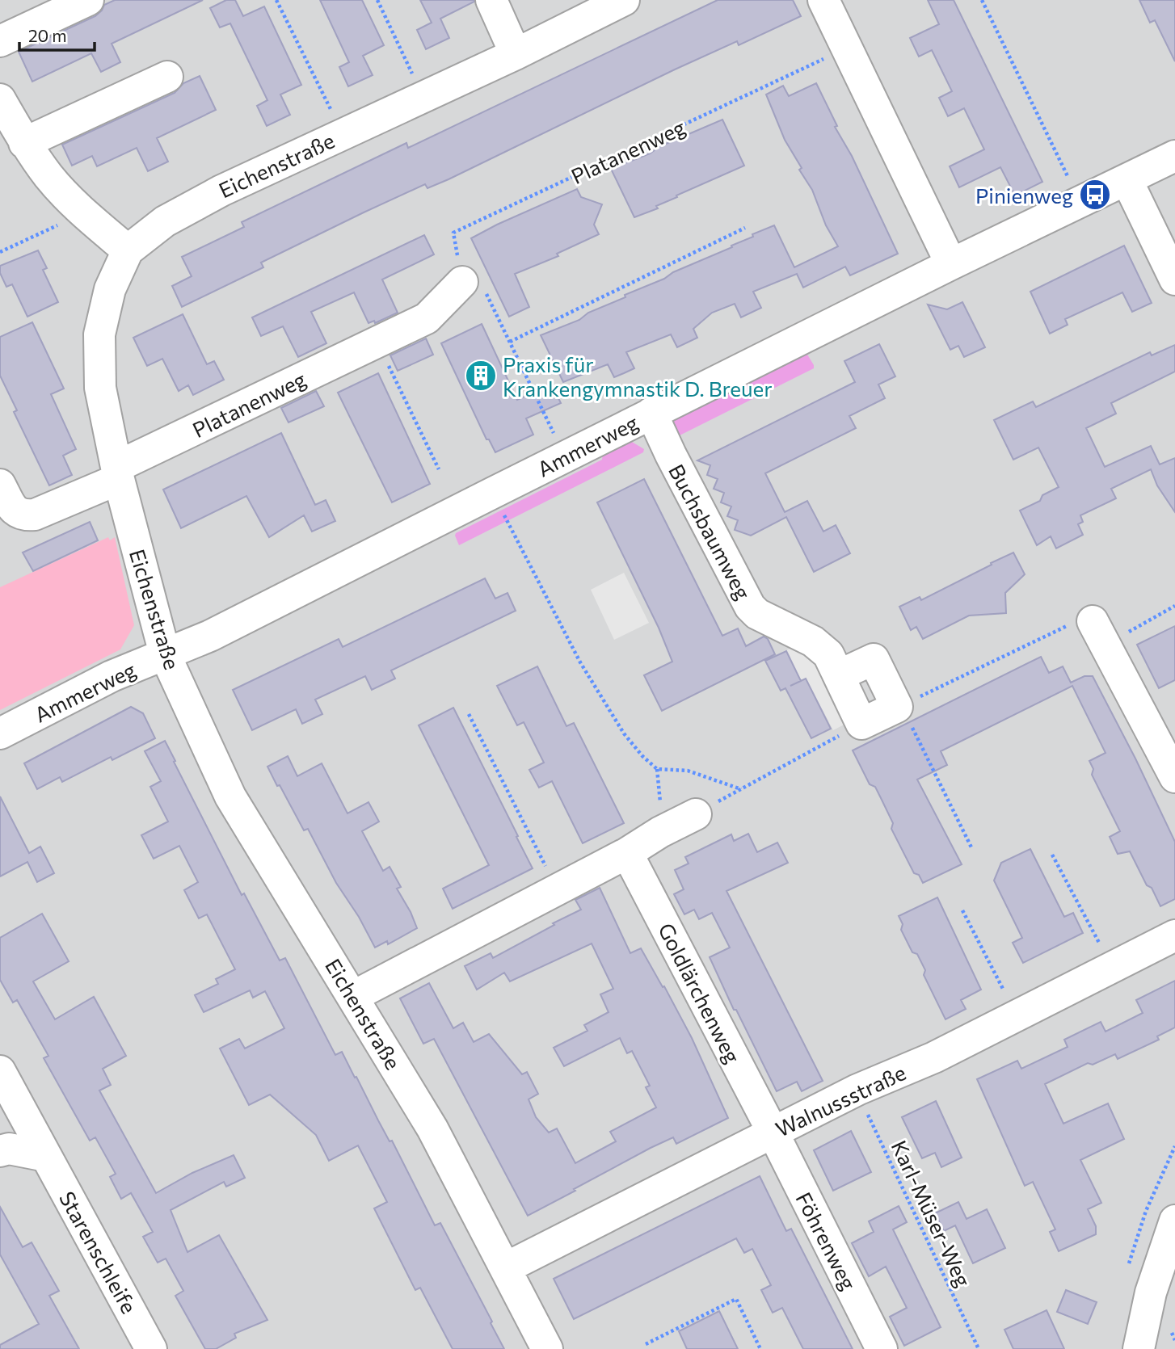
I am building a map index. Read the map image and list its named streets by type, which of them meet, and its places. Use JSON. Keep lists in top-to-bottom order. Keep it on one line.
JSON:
{"streets":{"street":["Platanenweg","Eichenstraße","Ammerweg","Buchsbaumweg","Goldlärchenweg","Walnussstraße","Föhrenweg","Starenschleife"],"path":["Karl-Müser-Weg"]},"crossings":[["Platanenweg","Eichenstraße"],["Eichenstraße","Ammerweg"],["Eichenstraße","Walnussstraße"],["Ammerweg","Buchsbaumweg"],["Goldlärchenweg","Walnussstraße"],["Goldlärchenweg","Föhrenweg"],["Walnussstraße","Karl-Müser-Weg"],["Walnussstraße","Föhrenweg"]],"places":{"bus stop":["Pinienweg"],"building":["Praxis für Krankengymnastik D. Breuer"]},"scale_bar":"20 m"}
